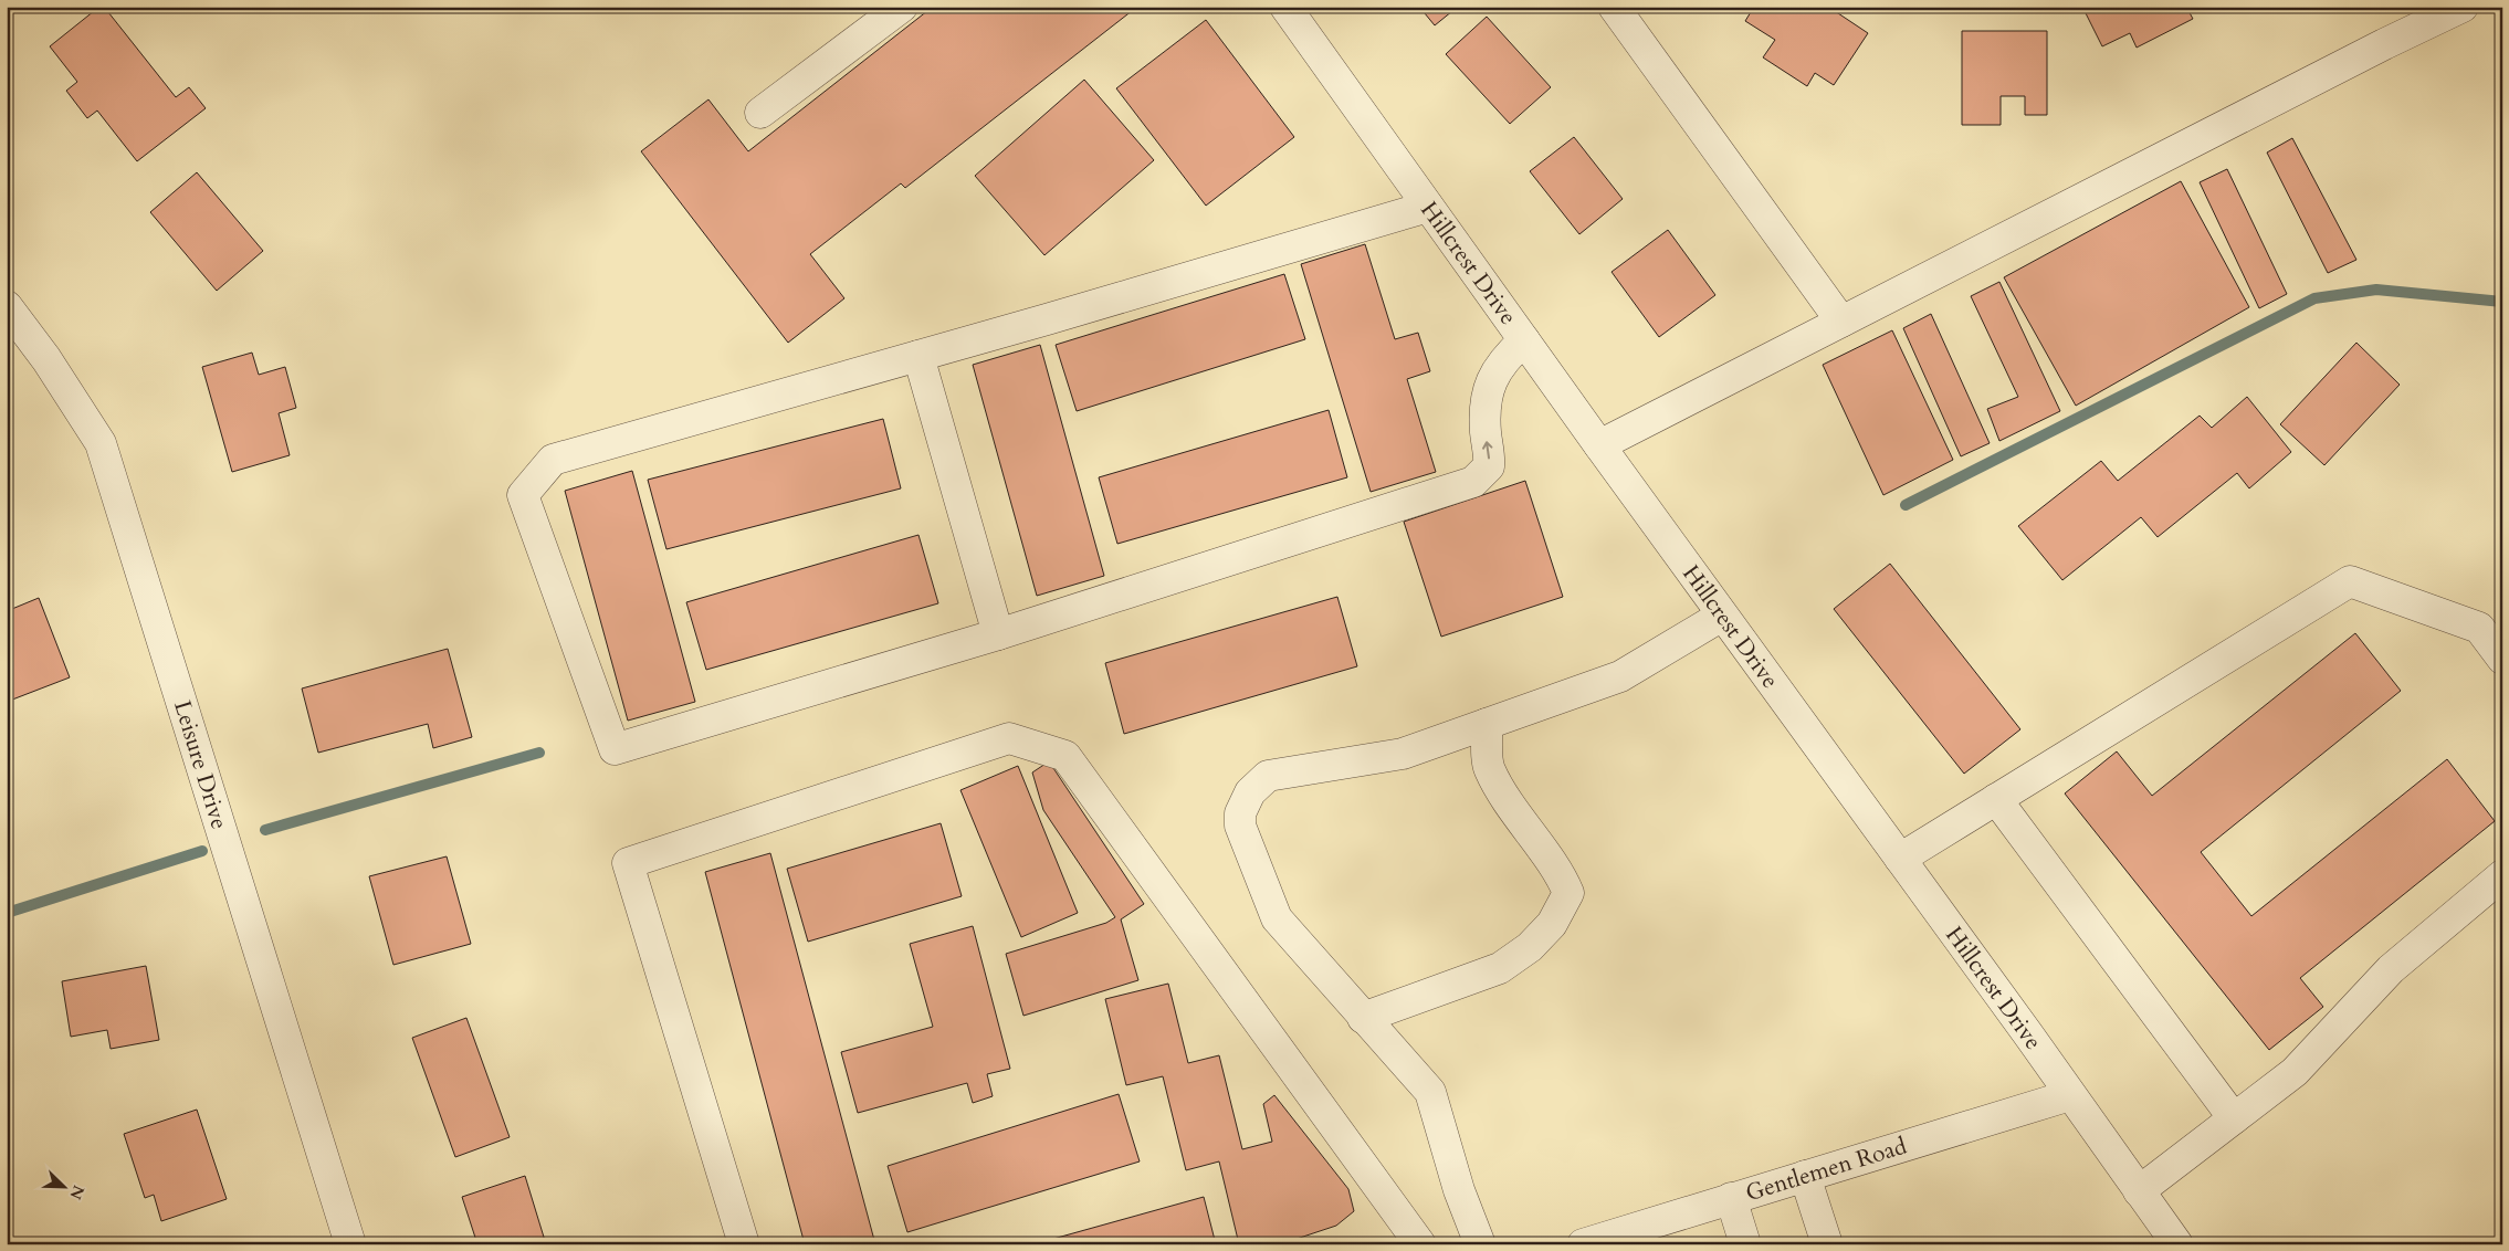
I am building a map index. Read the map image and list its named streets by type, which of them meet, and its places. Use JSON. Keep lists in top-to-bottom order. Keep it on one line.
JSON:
{"streets":{"street":["Hillcrest Drive","Leisure Drive","Gentlemen Road"]},"crossings":[["Hillcrest Drive","Gentlemen Road"]],"north":"bottom right"}
